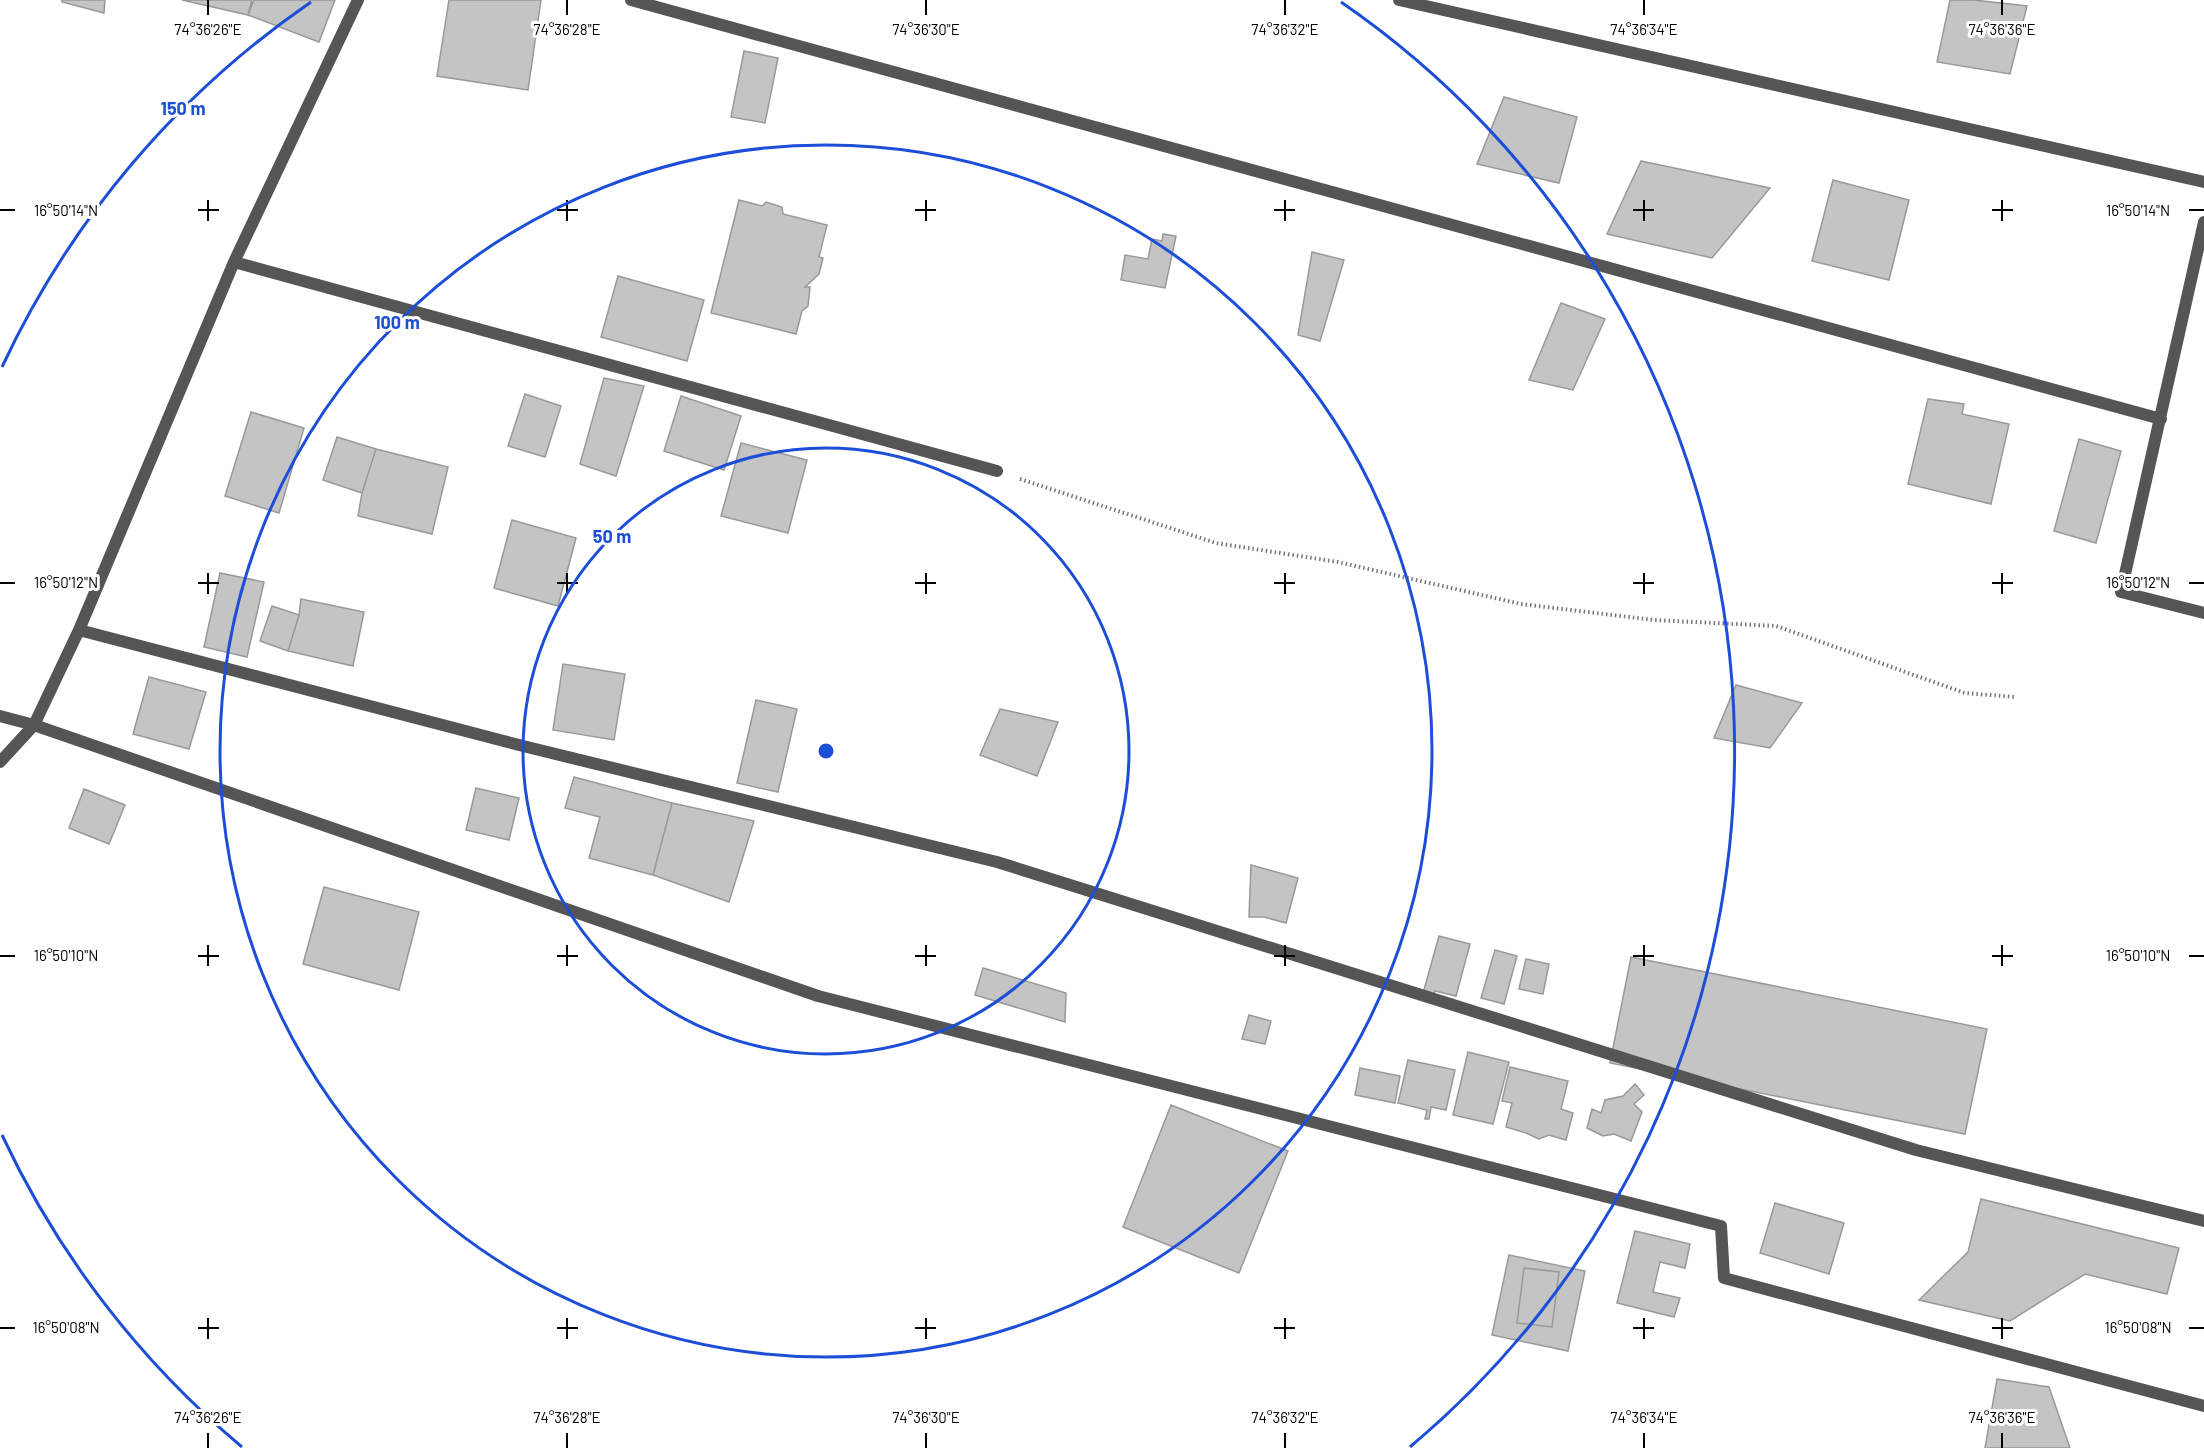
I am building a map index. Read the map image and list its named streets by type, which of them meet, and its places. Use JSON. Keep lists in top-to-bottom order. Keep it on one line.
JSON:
{"coordinates":["74°36'26\"E","74°36'28\"E","74°36'30\"E","74°36'32\"E","74°36'34\"E","74°36'36\"E","16°50'14\"N","16°50'12\"N","16°50'10\"N","16°50'08\"N"],"rings":["150 m","100 m","50 m"]}
